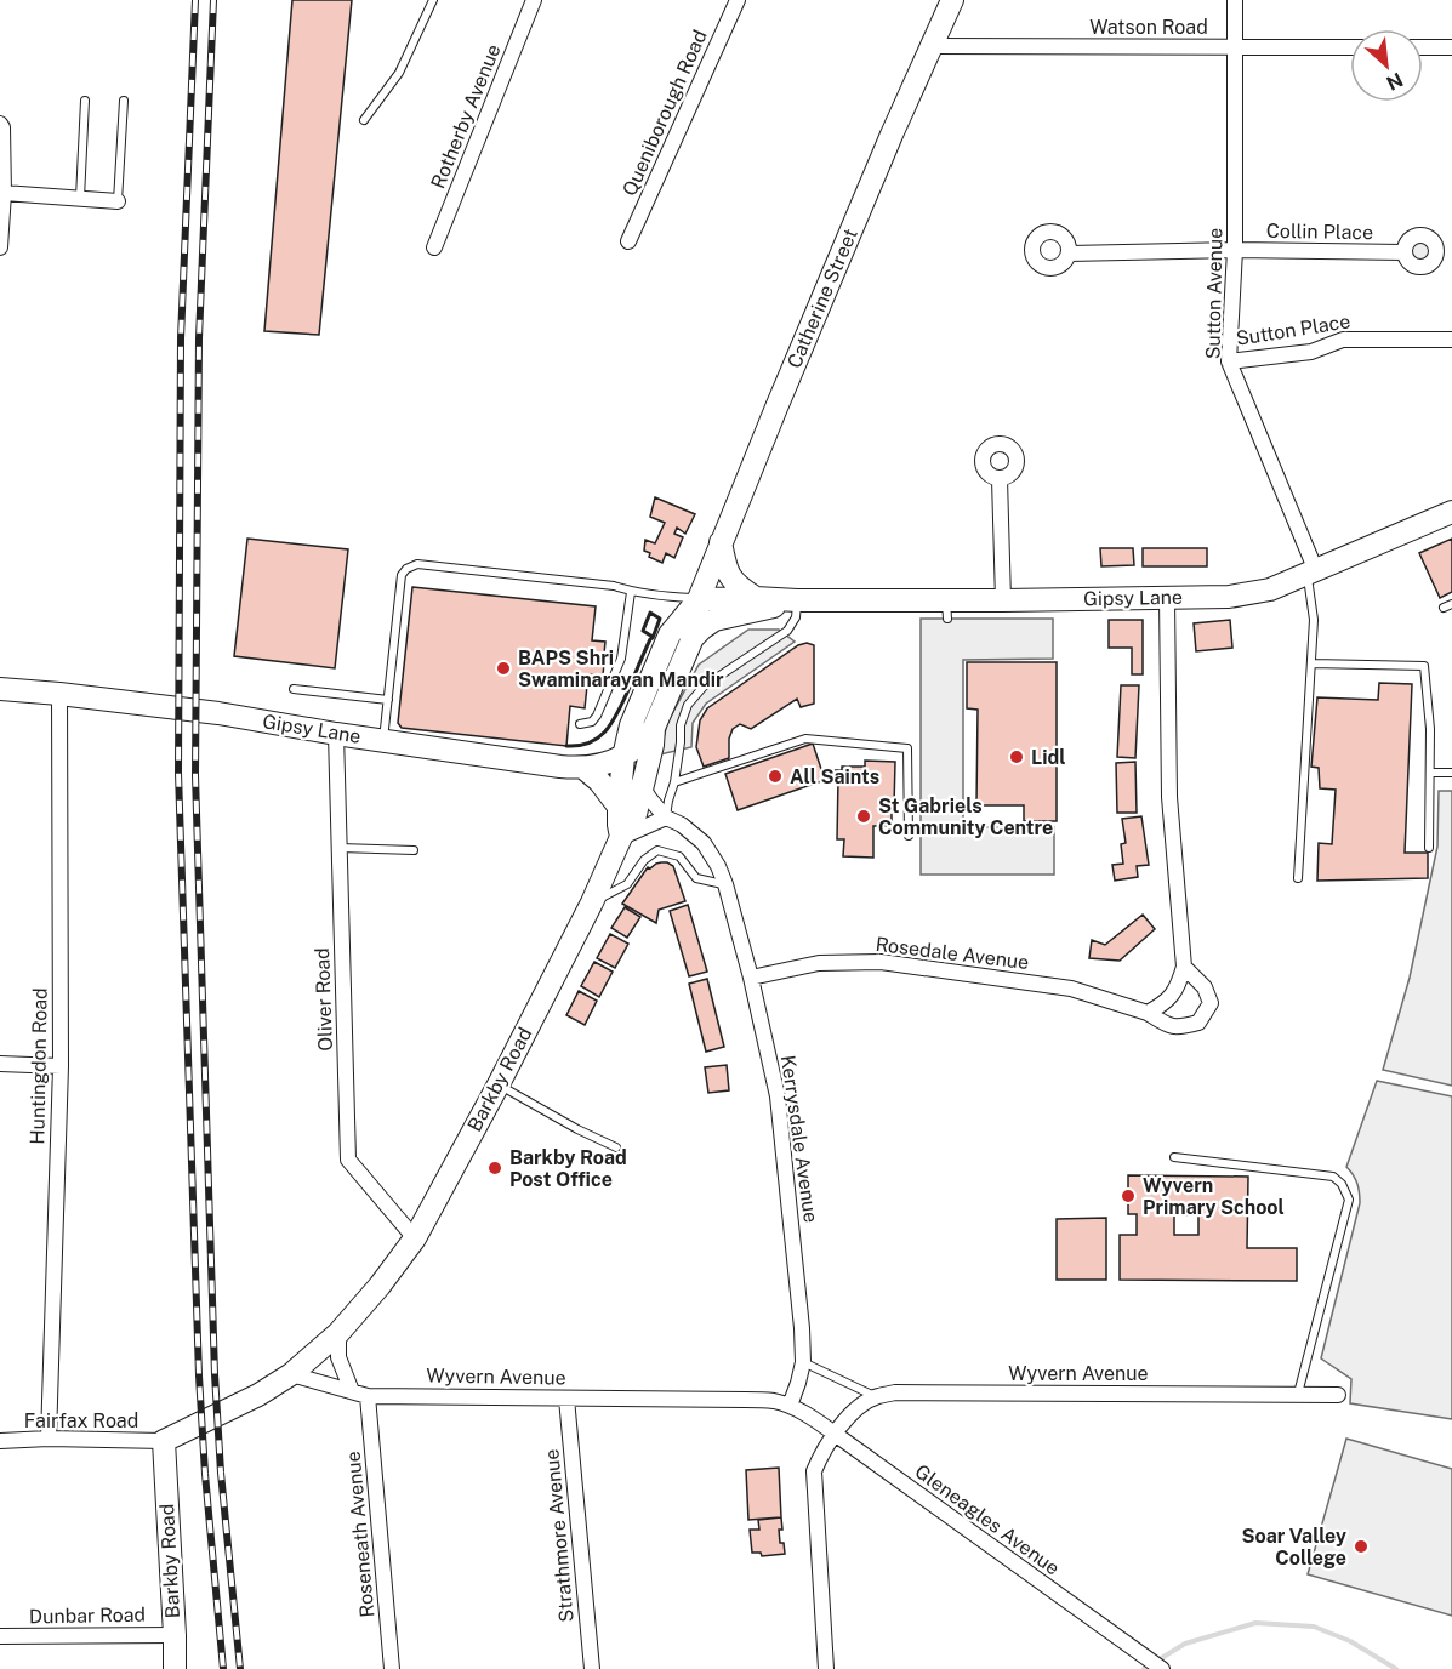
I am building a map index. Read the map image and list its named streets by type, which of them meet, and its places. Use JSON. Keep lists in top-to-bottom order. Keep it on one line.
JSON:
{"streets":{"street":["Watson Road","Queniborough Road","Rotherby Avenue","Collin Place","Sutton Avenue","Catherine Street","Sutton Place","Gipsy Lane","Rosedale Avenue","Oliver Road","Huntingdon Road","Barkby Road","Kerrysdale Avenue","Wyvern Avenue","Fairfax Road","Gleneagles Avenue","Roseneath Avenue","Strathmore Avenue","Dunbar Road"]},"crossings":[["Watson Road","Sutton Avenue"],["Watson Road","Catherine Street"],["Collin Place","Sutton Avenue"],["Sutton Avenue","Sutton Place"],["Sutton Avenue","Gipsy Lane"],["Catherine Street","Gipsy Lane"],["Gipsy Lane","Oliver Road"],["Gipsy Lane","Huntingdon Road"],["Gipsy Lane","Barkby Road"],["Gipsy Lane","Kerrysdale Avenue"],["Rosedale Avenue","Kerrysdale Avenue"],["Oliver Road","Barkby Road"],["Huntingdon Road","Fairfax Road"],["Barkby Road","Kerrysdale Avenue"],["Barkby Road","Wyvern Avenue"],["Barkby Road","Fairfax Road"],["Barkby Road","Dunbar Road"],["Kerrysdale Avenue","Wyvern Avenue"],["Kerrysdale Avenue","Gleneagles Avenue"],["Wyvern Avenue","Gleneagles Avenue"],["Wyvern Avenue","Roseneath Avenue"],["Wyvern Avenue","Strathmore Avenue"]],"places":["BAPS Shri Swaminarayan Mandir","Lidl","All Saints","St Gabriels Community Centre","Barkby Road Post Office","Wyvern Primary School","Soar Valley College"],"north":"bottom right"}
